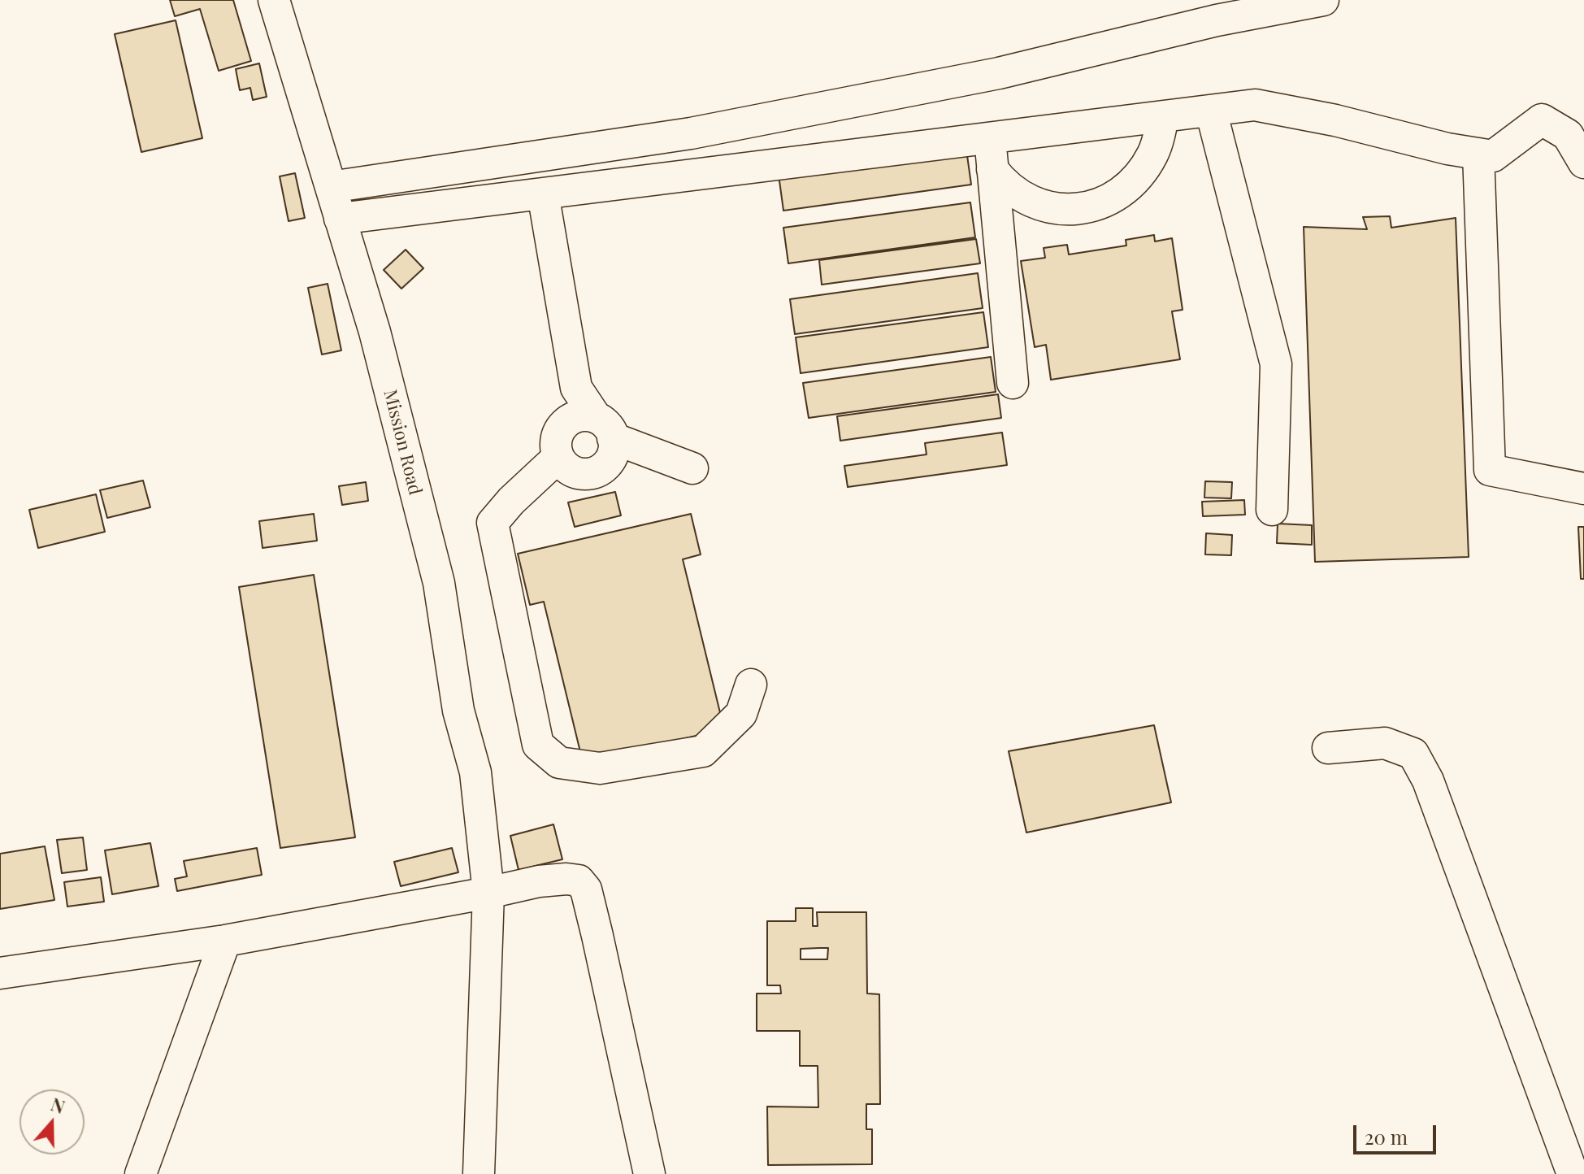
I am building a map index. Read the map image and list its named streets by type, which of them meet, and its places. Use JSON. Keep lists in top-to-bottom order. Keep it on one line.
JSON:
{"streets":{"street":["Mission Road"]},"scale_bar":"20 m","north":"top"}
